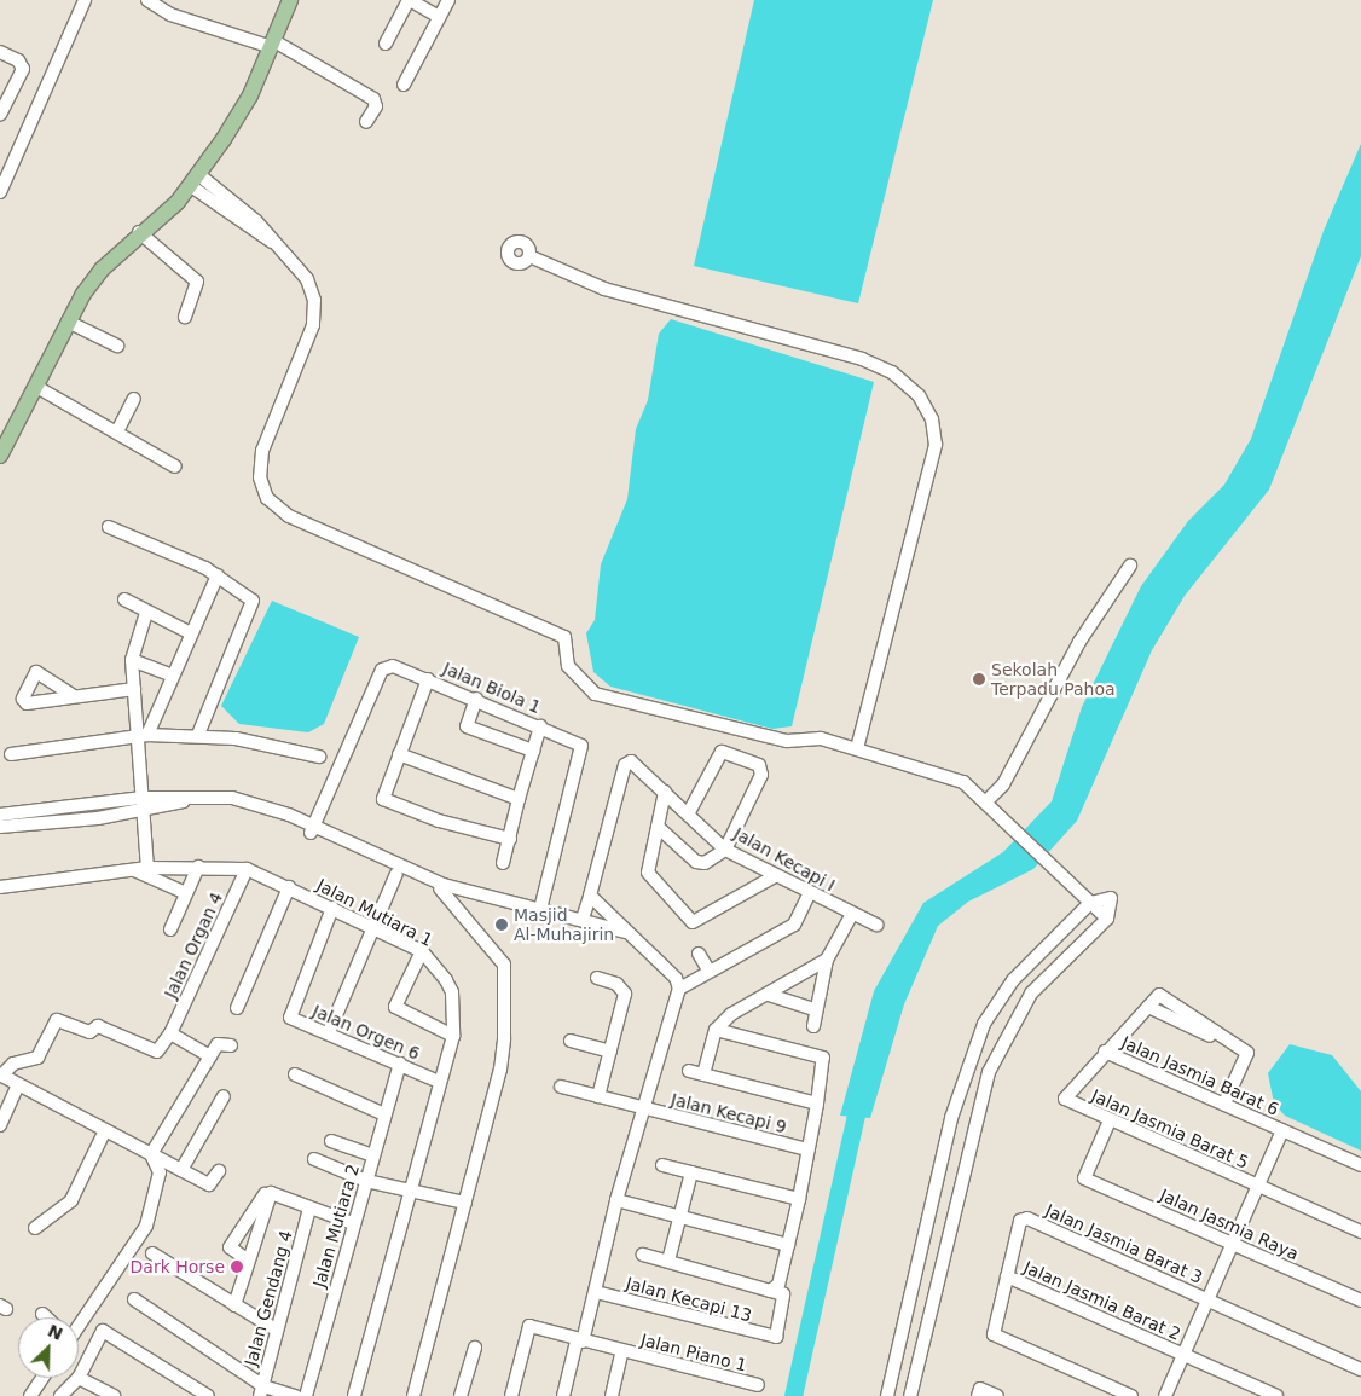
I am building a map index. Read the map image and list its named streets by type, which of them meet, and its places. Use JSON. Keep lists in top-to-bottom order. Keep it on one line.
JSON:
{"streets":{"street":["Jalan Biola 1","Jalan Kecapi I","Jalan Mutiara 1","Jalan Organ 4","Jalan Orgen 6","Jalan Jasmia Barat 6","Jalan Kecapi 9","Jalan Jasmia Barat 5","Jalan Jasmia Raya","Jalan Mutiara 2","Jalan Jasmia Barat 3","Jalan Gendang 4","Jalan Kecapi 13","Jalan Jasmia Barat 2","Jalan Piano 1"]},"crossings":[["Jalan Mutiara 1","Jalan Organ 4"],["Jalan Mutiara 1","Jalan Orgen 6"],["Jalan Orgen 6","Jalan Mutiara 2"],["Jalan Jasmia Barat 6","Jalan Jasmia Barat 5"],["Jalan Jasmia Barat 5","Jalan Jasmia Raya"],["Jalan Jasmia Barat 3","Jalan Jasmia Barat 2"]],"places":["Sekolah Terpadu Pahoa","Masjid Al-Muhajirin","Dark Horse"],"north":"top right"}
